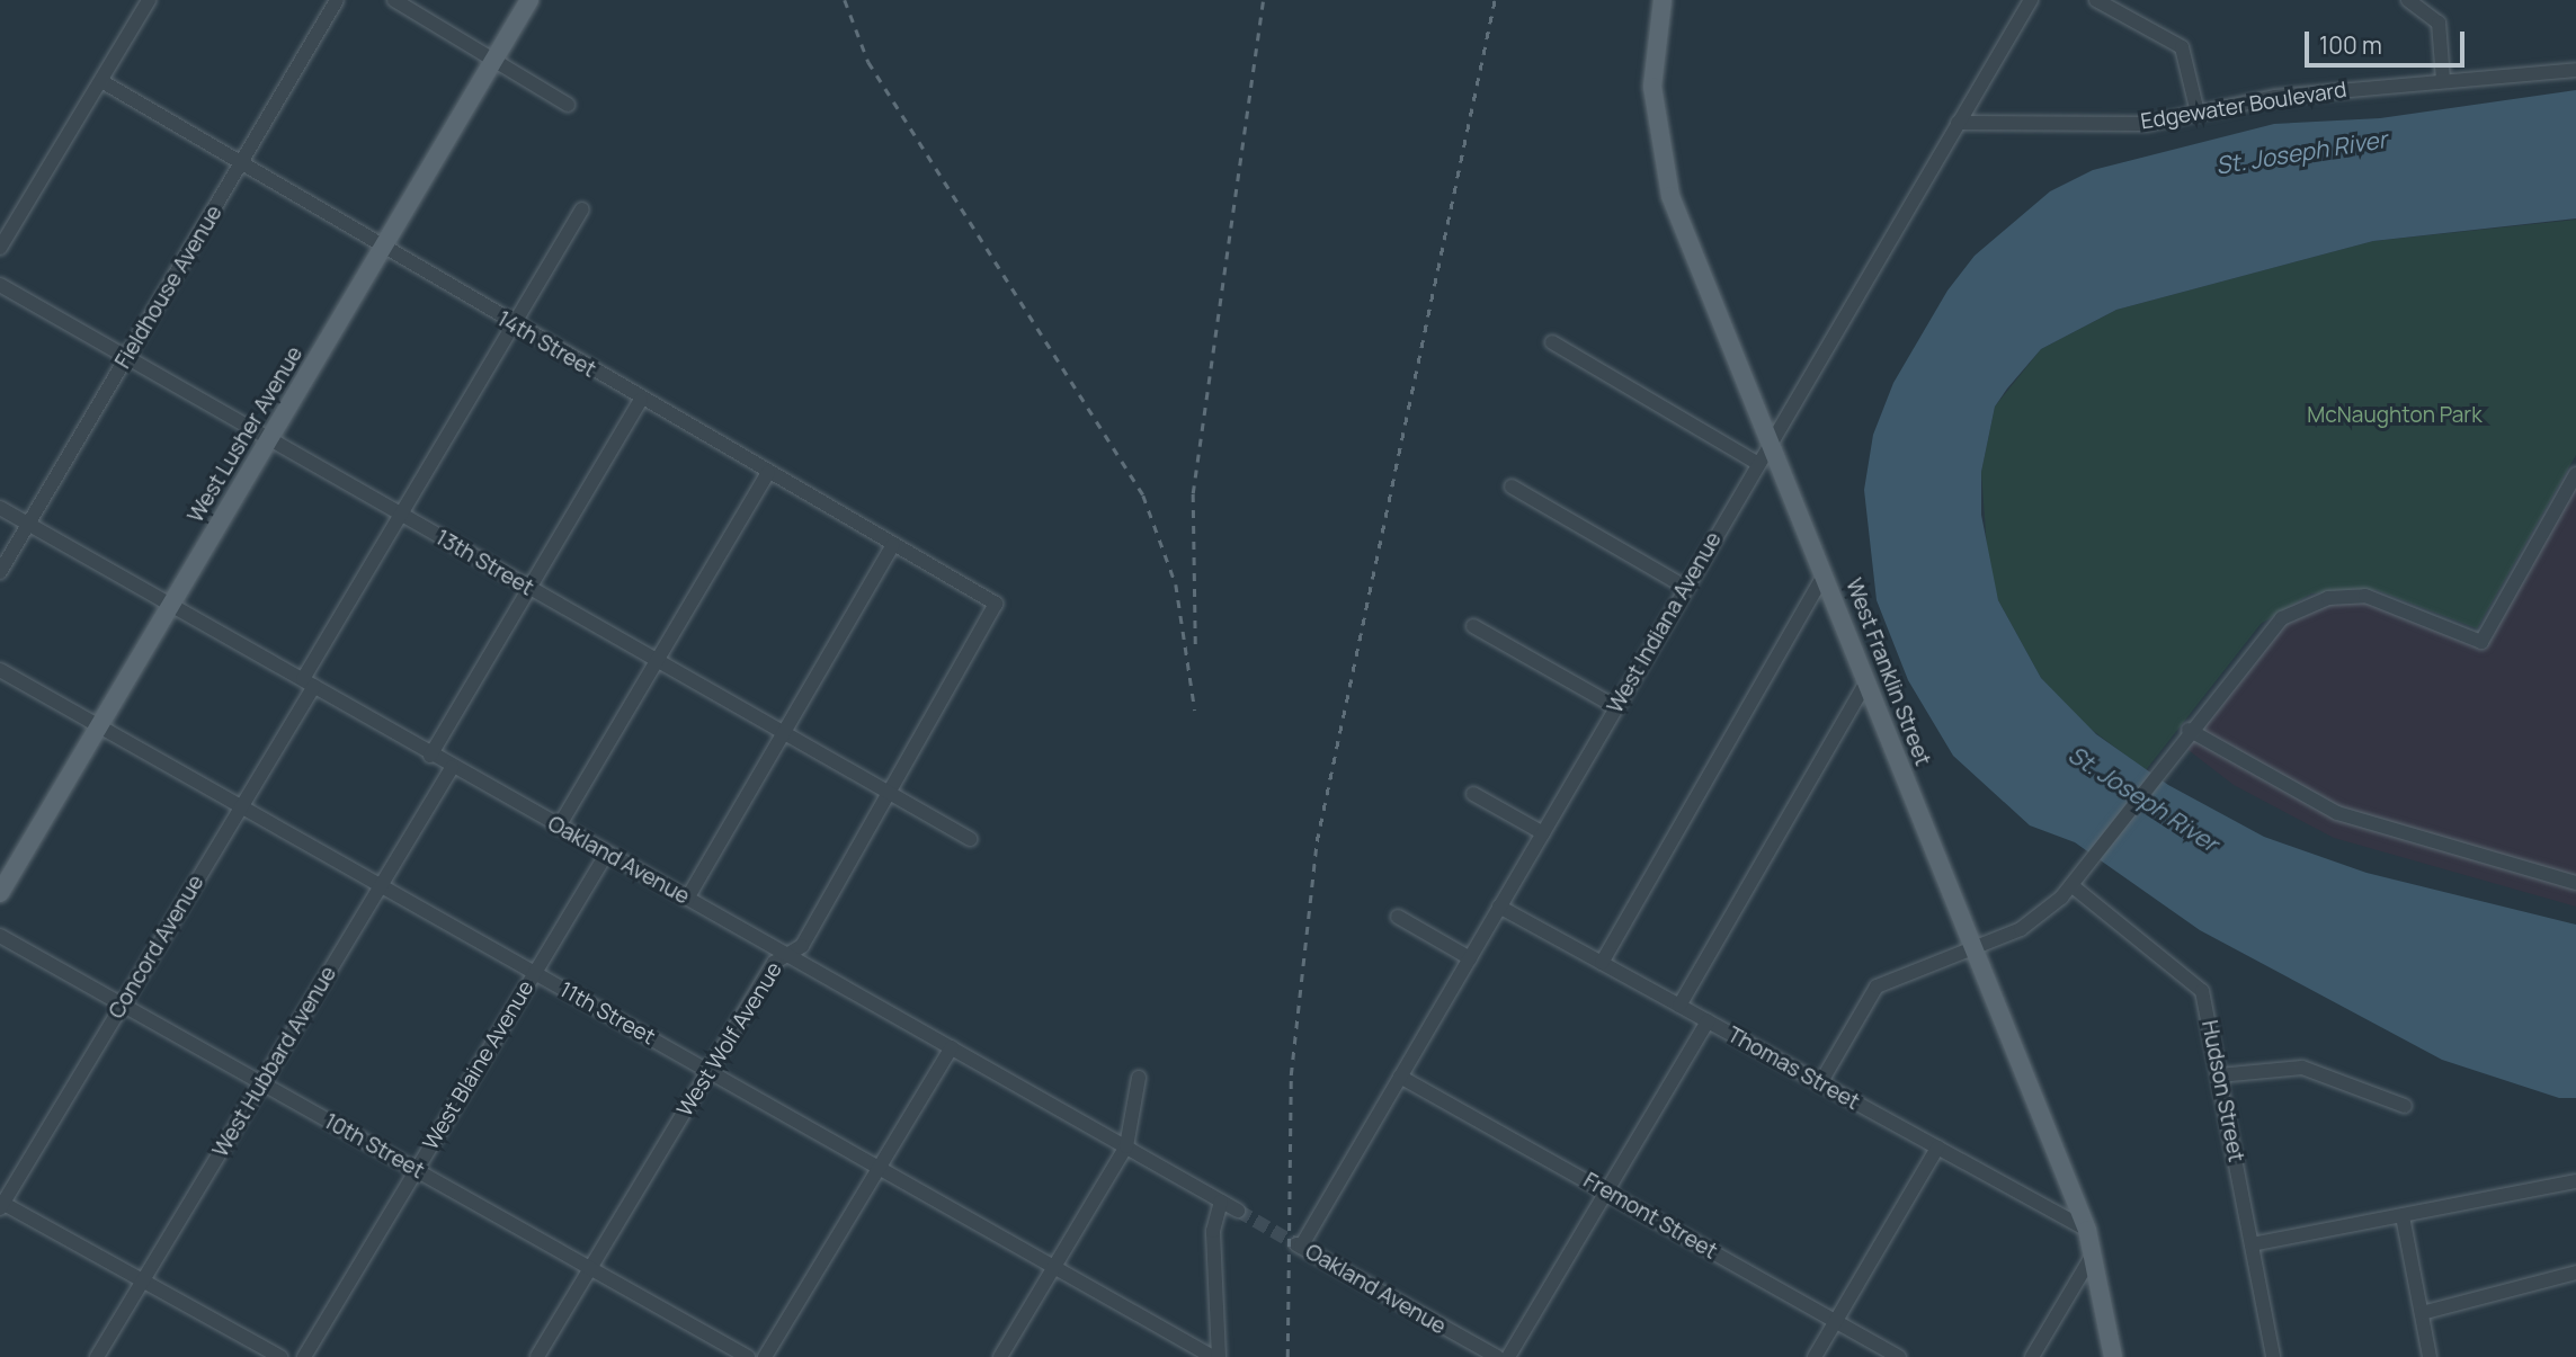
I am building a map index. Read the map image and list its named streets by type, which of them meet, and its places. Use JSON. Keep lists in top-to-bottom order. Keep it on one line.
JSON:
{"streets":{"main road":["West Lusher Avenue","West Franklin Street"],"street":["Edgewater Boulevard","Fieldhouse Avenue","14th Street","13th Street","West Indiana Avenue","Oakland Avenue","Concord Avenue","11th Street","West Wolf Avenue","West Hubbard Avenue","West Blaine Avenue","Thomas Street","Hudson Street","10th Street","Fremont Street"]},"crossings":[["Edgewater Boulevard","West Indiana Avenue"],["Fieldhouse Avenue","14th Street"],["Fieldhouse Avenue","13th Street"],["Fieldhouse Avenue","Oakland Avenue"],["14th Street","West Lusher Avenue"],["14th Street","Concord Avenue"],["14th Street","West Wolf Avenue"],["West Lusher Avenue","13th Street"],["West Lusher Avenue","Oakland Avenue"],["West Lusher Avenue","11th Street"],["13th Street","Concord Avenue"],["13th Street","West Wolf Avenue"],["West Indiana Avenue","West Franklin Street"],["West Indiana Avenue","Oakland Avenue"],["West Indiana Avenue","Thomas Street"],["West Indiana Avenue","Fremont Street"],["West Franklin Street","Thomas Street"],["Oakland Avenue","Concord Avenue"],["Oakland Avenue","West Wolf Avenue"],["Oakland Avenue","West Hubbard Avenue"],["Oakland Avenue","West Blaine Avenue"],["Concord Avenue","11th Street"],["Concord Avenue","10th Street"],["11th Street","West Wolf Avenue"],["11th Street","West Hubbard Avenue"],["11th Street","West Blaine Avenue"],["West Wolf Avenue","10th Street"],["West Hubbard Avenue","10th Street"],["West Blaine Avenue","10th Street"]],"water":["St. Joseph River"],"parks":["McNaughton Park"],"scale_bar":"100 m"}
